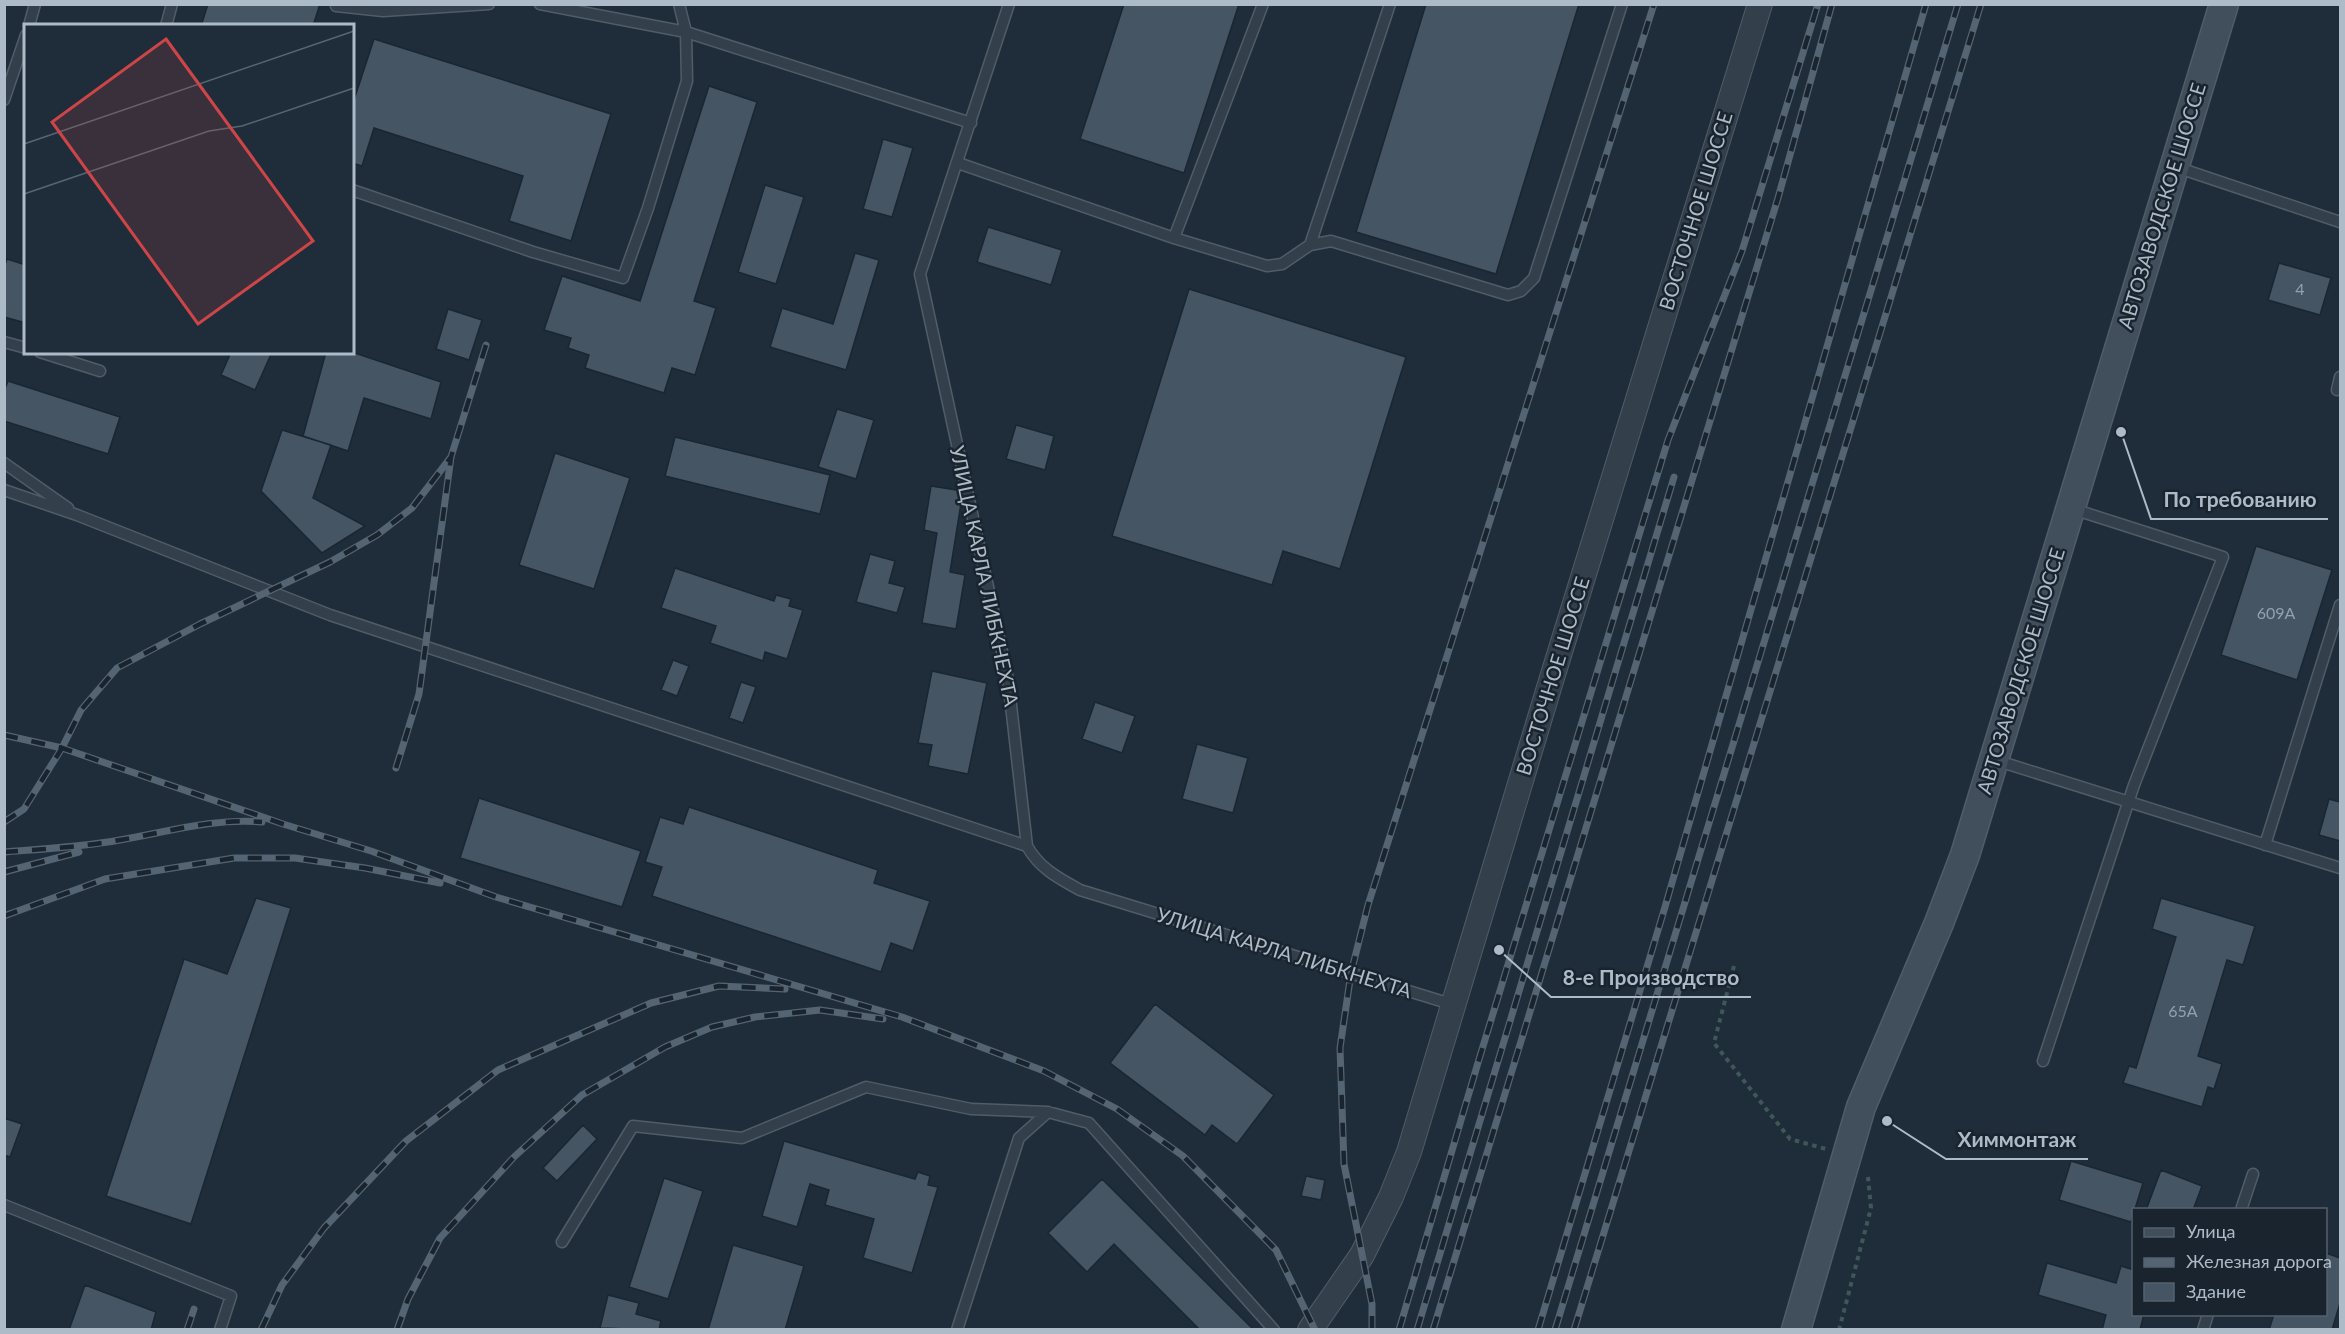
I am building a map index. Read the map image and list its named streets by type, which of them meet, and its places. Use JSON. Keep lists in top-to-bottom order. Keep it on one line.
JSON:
{"streets":{"main road":["АВТОЗАВОДСКОЕ ШОССЕ"],"street":["ВОСТОЧНОЕ ШОССЕ"],"lane":["УЛИЦА КАРЛА ЛИБКНЕХТА"]},"crossings":[["ВОСТОЧНОЕ ШОССЕ","УЛИЦА КАРЛА ЛИБКНЕХТА"]],"places":["По требованию","8-е Производство","Химмонтаж"],"house_numbers":["4","609А","65А"],"legend":["Улица","Железная дорога","Здание"]}
